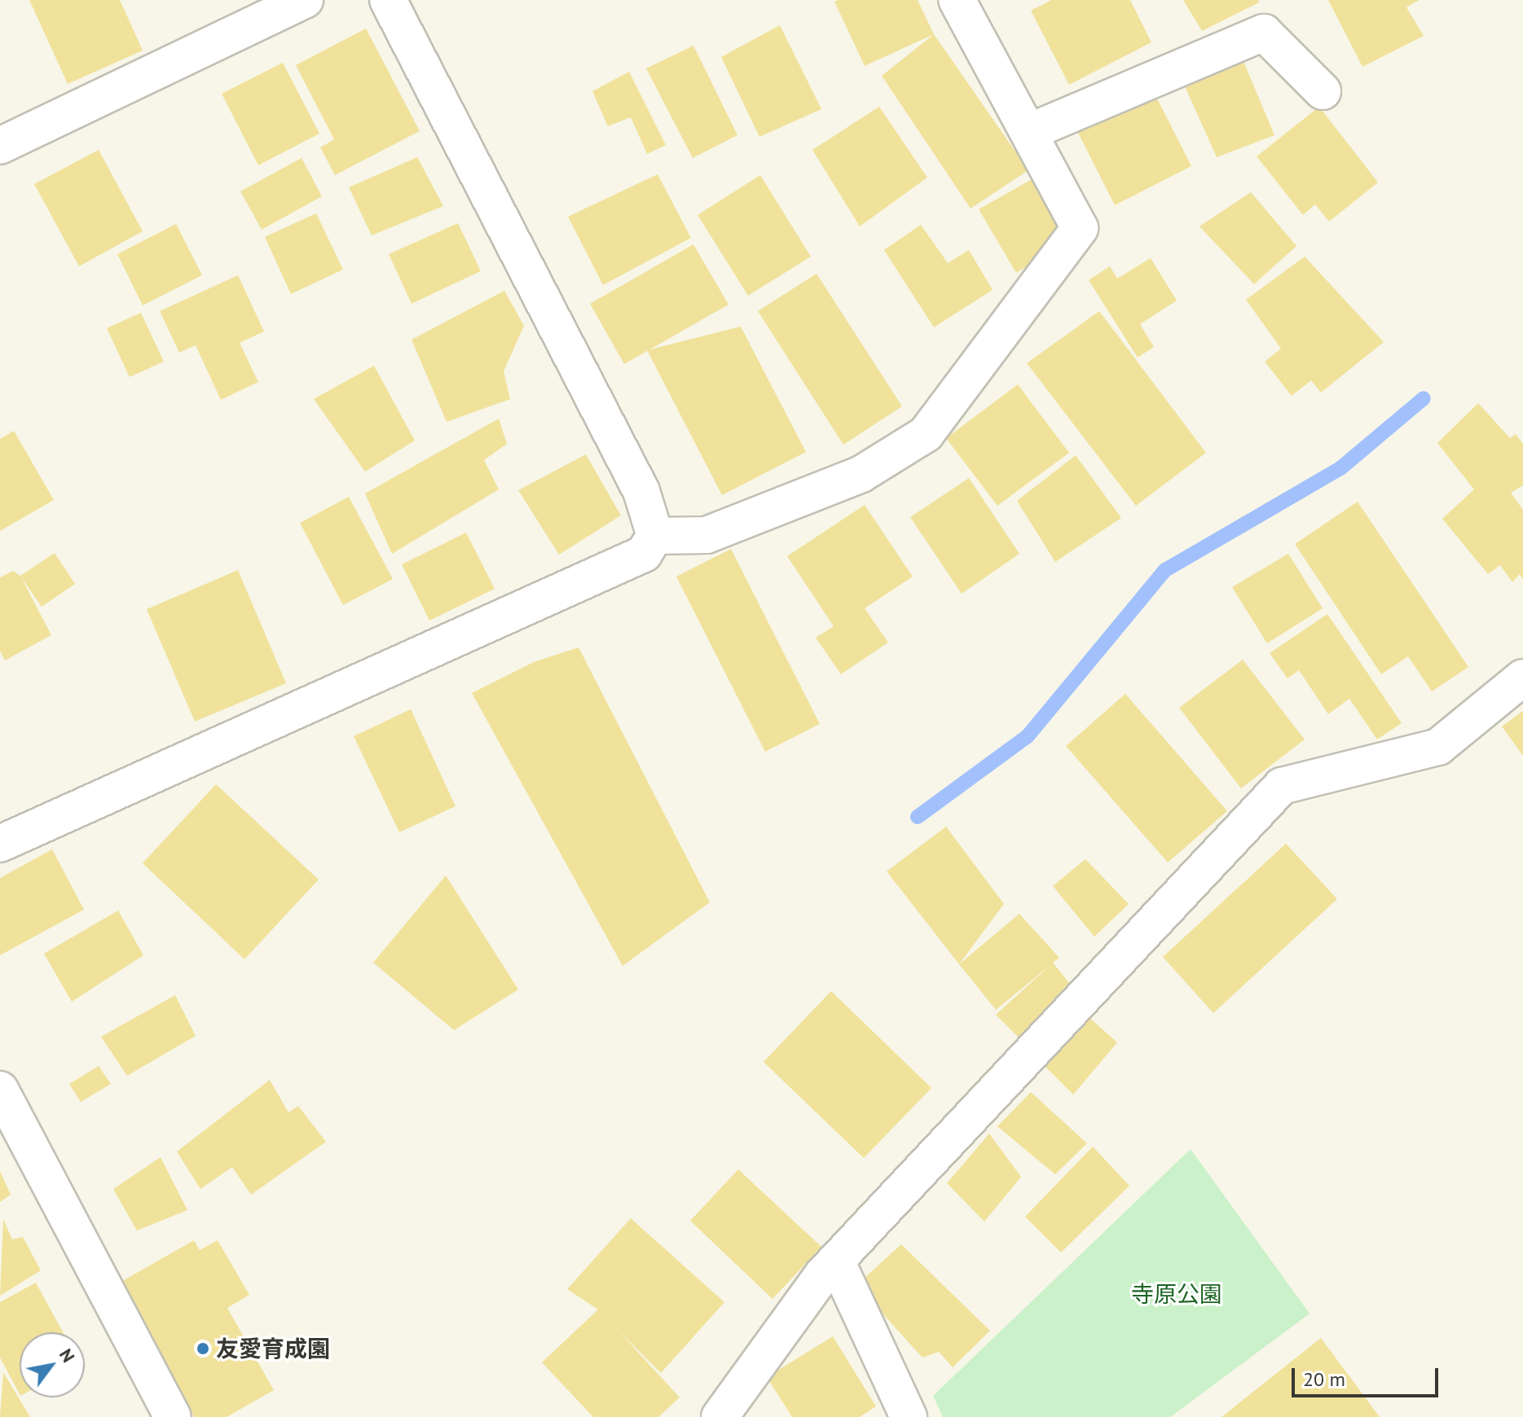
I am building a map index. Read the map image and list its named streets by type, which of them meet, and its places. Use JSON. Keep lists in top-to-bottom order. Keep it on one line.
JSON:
{"parks":["寺原公園"],"places":["友愛育成園"],"scale_bar":"20 m","north":"top right"}
